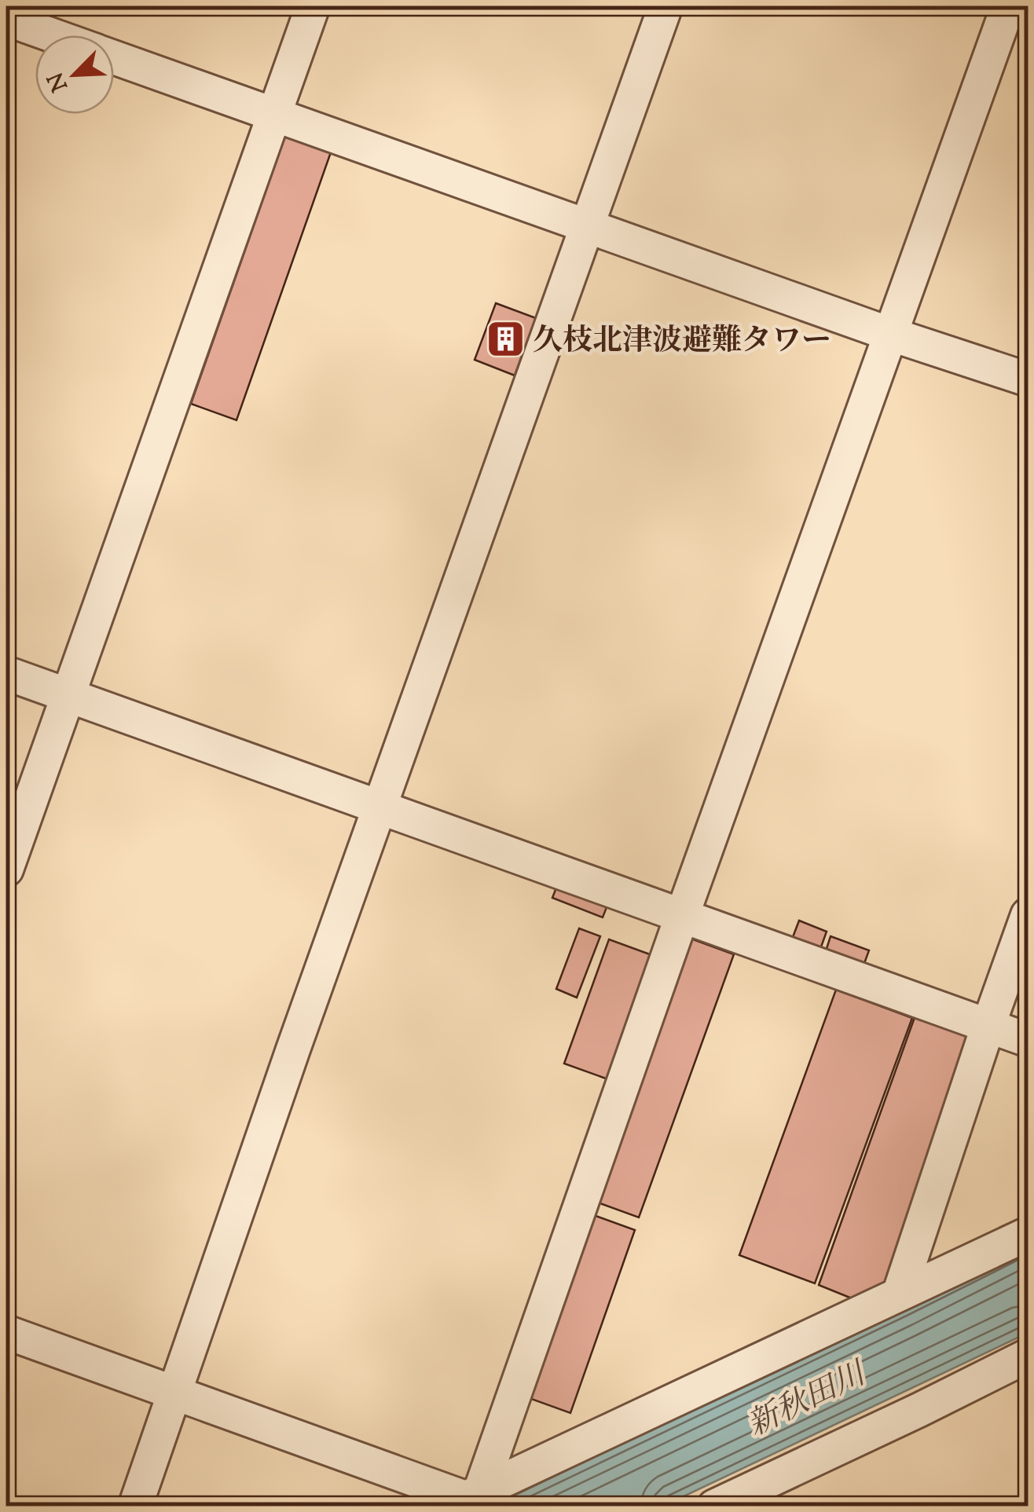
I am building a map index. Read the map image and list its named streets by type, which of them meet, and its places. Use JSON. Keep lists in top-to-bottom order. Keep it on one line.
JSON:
{"water":["新秋田川"],"places":{"building":["久枝北津波避難タワー"]},"north":"bottom left"}
